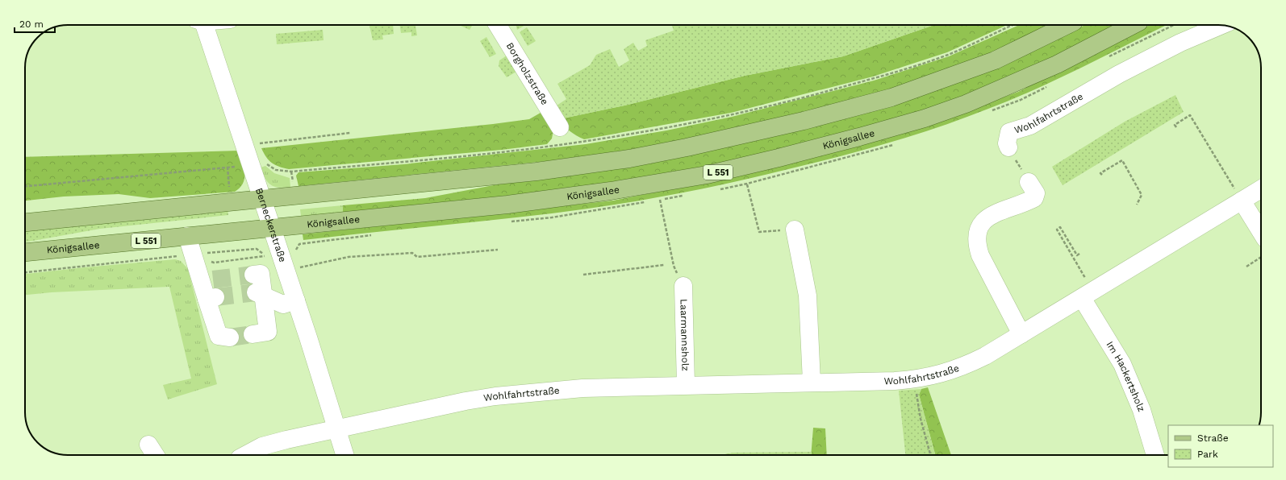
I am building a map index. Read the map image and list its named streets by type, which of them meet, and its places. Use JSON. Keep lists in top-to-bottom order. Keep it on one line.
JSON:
{"streets":{"main road":["Königsallee","L 551"],"street":["Borgholzstraße","Wohlfahrtstraße","Berneckerstraße","Laarmannsholz","Im Hackertsholz"]},"crossings":[["Wohlfahrtstraße","Berneckerstraße"],["Wohlfahrtstraße","Laarmannsholz"],["Wohlfahrtstraße","Im Hackertsholz"],["Königsallee","Berneckerstraße"]],"legend":["Straße","Park"],"scale_bar":"20 m"}
